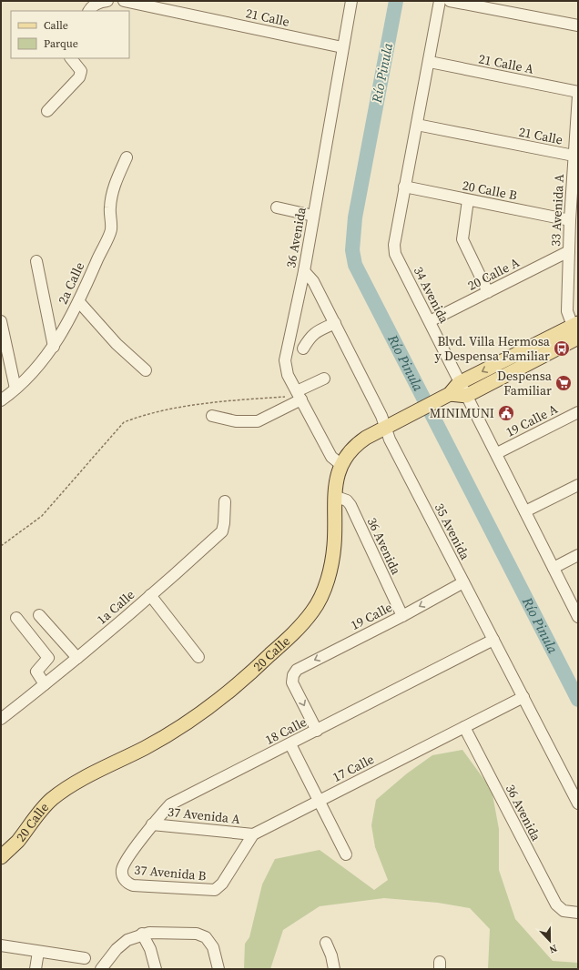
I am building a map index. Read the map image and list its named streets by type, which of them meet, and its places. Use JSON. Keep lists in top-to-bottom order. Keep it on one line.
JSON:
{"streets":{"main road":["20 Calle"],"street":["21 Calle","21 Calle A","20 Calle B","33 Avenida A","36 Avenida","20 Calle A","2a Calle","34 Avenida","19 Calle A","35 Avenida","1a Calle","19 Calle","18 Calle","17 Calle","37 Avenida A","37 Avenida B"]},"crossings":[["21 Calle","33 Avenida A"],["21 Calle","36 Avenida"],["21 Calle","34 Avenida"],["21 Calle A","34 Avenida"],["20 Calle B","33 Avenida A"],["20 Calle B","34 Avenida"],["33 Avenida A","20 Calle A"],["33 Avenida A","20 Calle"],["36 Avenida","35 Avenida"],["36 Avenida","19 Calle"],["36 Avenida","20 Calle"],["36 Avenida","17 Calle"],["20 Calle A","34 Avenida"],["34 Avenida","19 Calle A"],["34 Avenida","20 Calle"],["35 Avenida","19 Calle"],["35 Avenida","20 Calle"],["35 Avenida","18 Calle"],["35 Avenida","17 Calle"],["19 Calle","18 Calle"],["18 Calle","37 Avenida A"],["18 Calle","37 Avenida B"],["17 Calle","37 Avenida A"],["17 Calle","37 Avenida B"],["37 Avenida A","37 Avenida B"]],"one_way":["19 Calle"],"water":["Río Pinula"],"places":{"bus stop":["Blvd. Villa Hermosa y Despensa Familiar"],"supermarket":["Despensa Familiar"],"public building":["MINIMUNI"]},"legend":["Calle","Parque"],"north":"bottom"}
